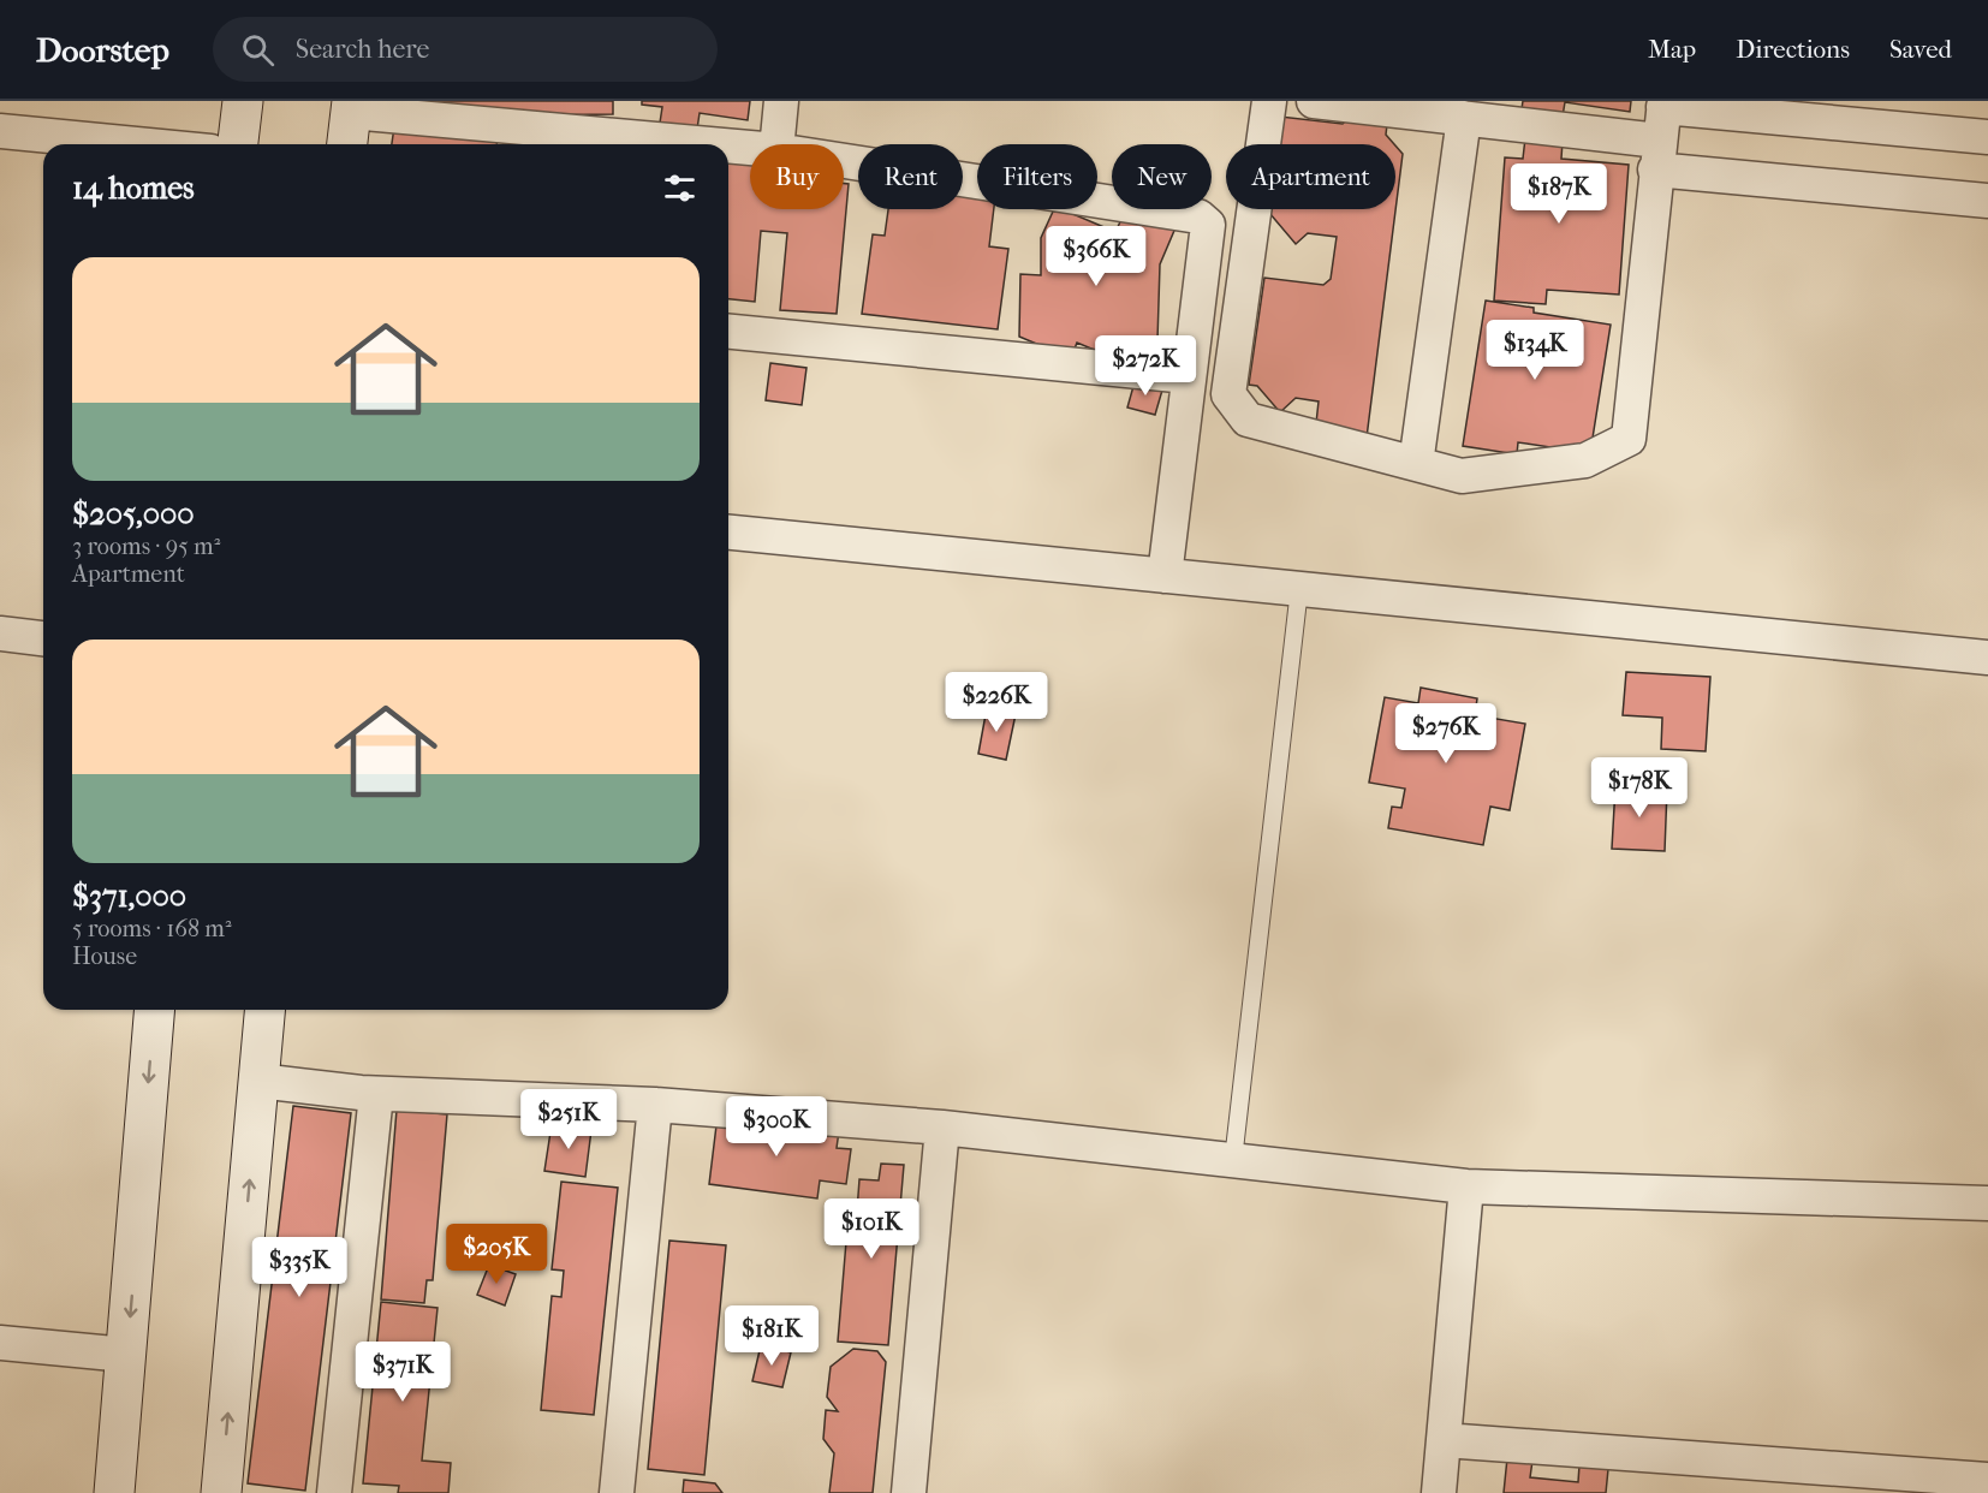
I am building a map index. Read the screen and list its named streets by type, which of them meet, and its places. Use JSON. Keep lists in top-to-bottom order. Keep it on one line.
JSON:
{"page":{"header":"Doorstep","search":"Search here","nav":["Map","Directions","Saved"],"chip":["Buy","Rent","Filters","New","Apartment"],"heading":"14 homes","price":["$187K","$366K","$134K","$272K","$226K","$276K","$178K","$251K","$300K","$101K","$205K","$335K","$181K","$371K"],"list":[{"name":"$205,000","note":"3 rooms · 95 m² · Apartment"},{"name":"$371,000","note":"5 rooms · 168 m² · House"}]}}
